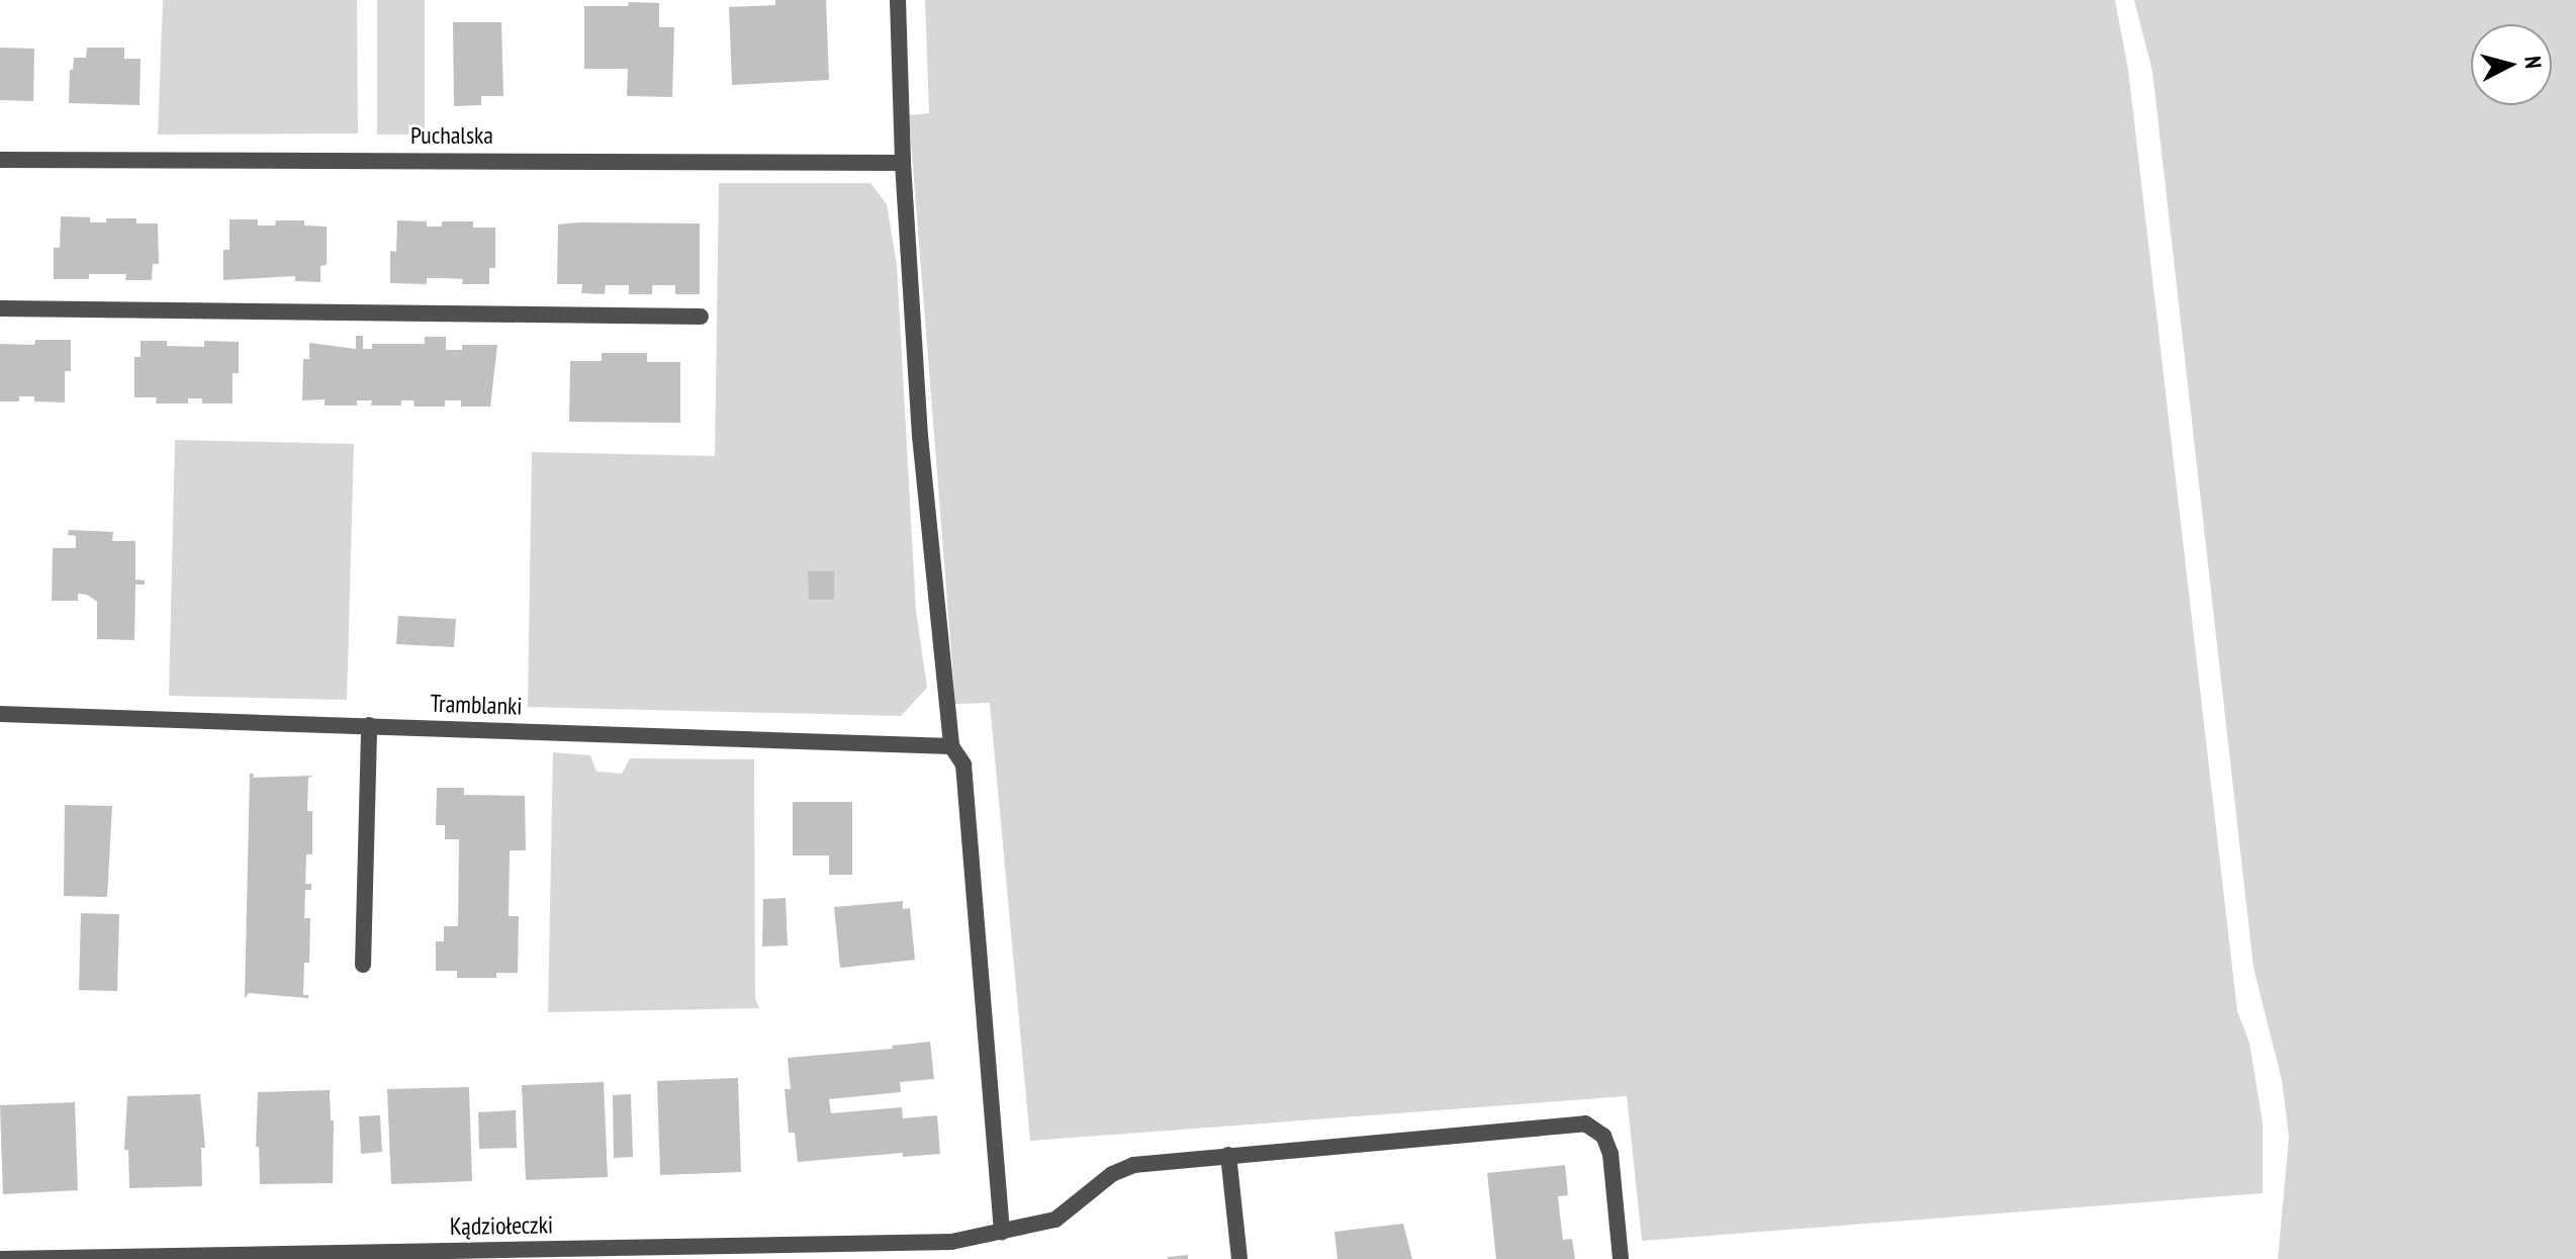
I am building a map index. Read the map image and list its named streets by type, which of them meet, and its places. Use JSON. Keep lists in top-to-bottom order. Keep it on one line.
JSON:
{"streets":{"street":["Puchalska","Tramblanki","Kądziołeczki"]},"north":"right"}
